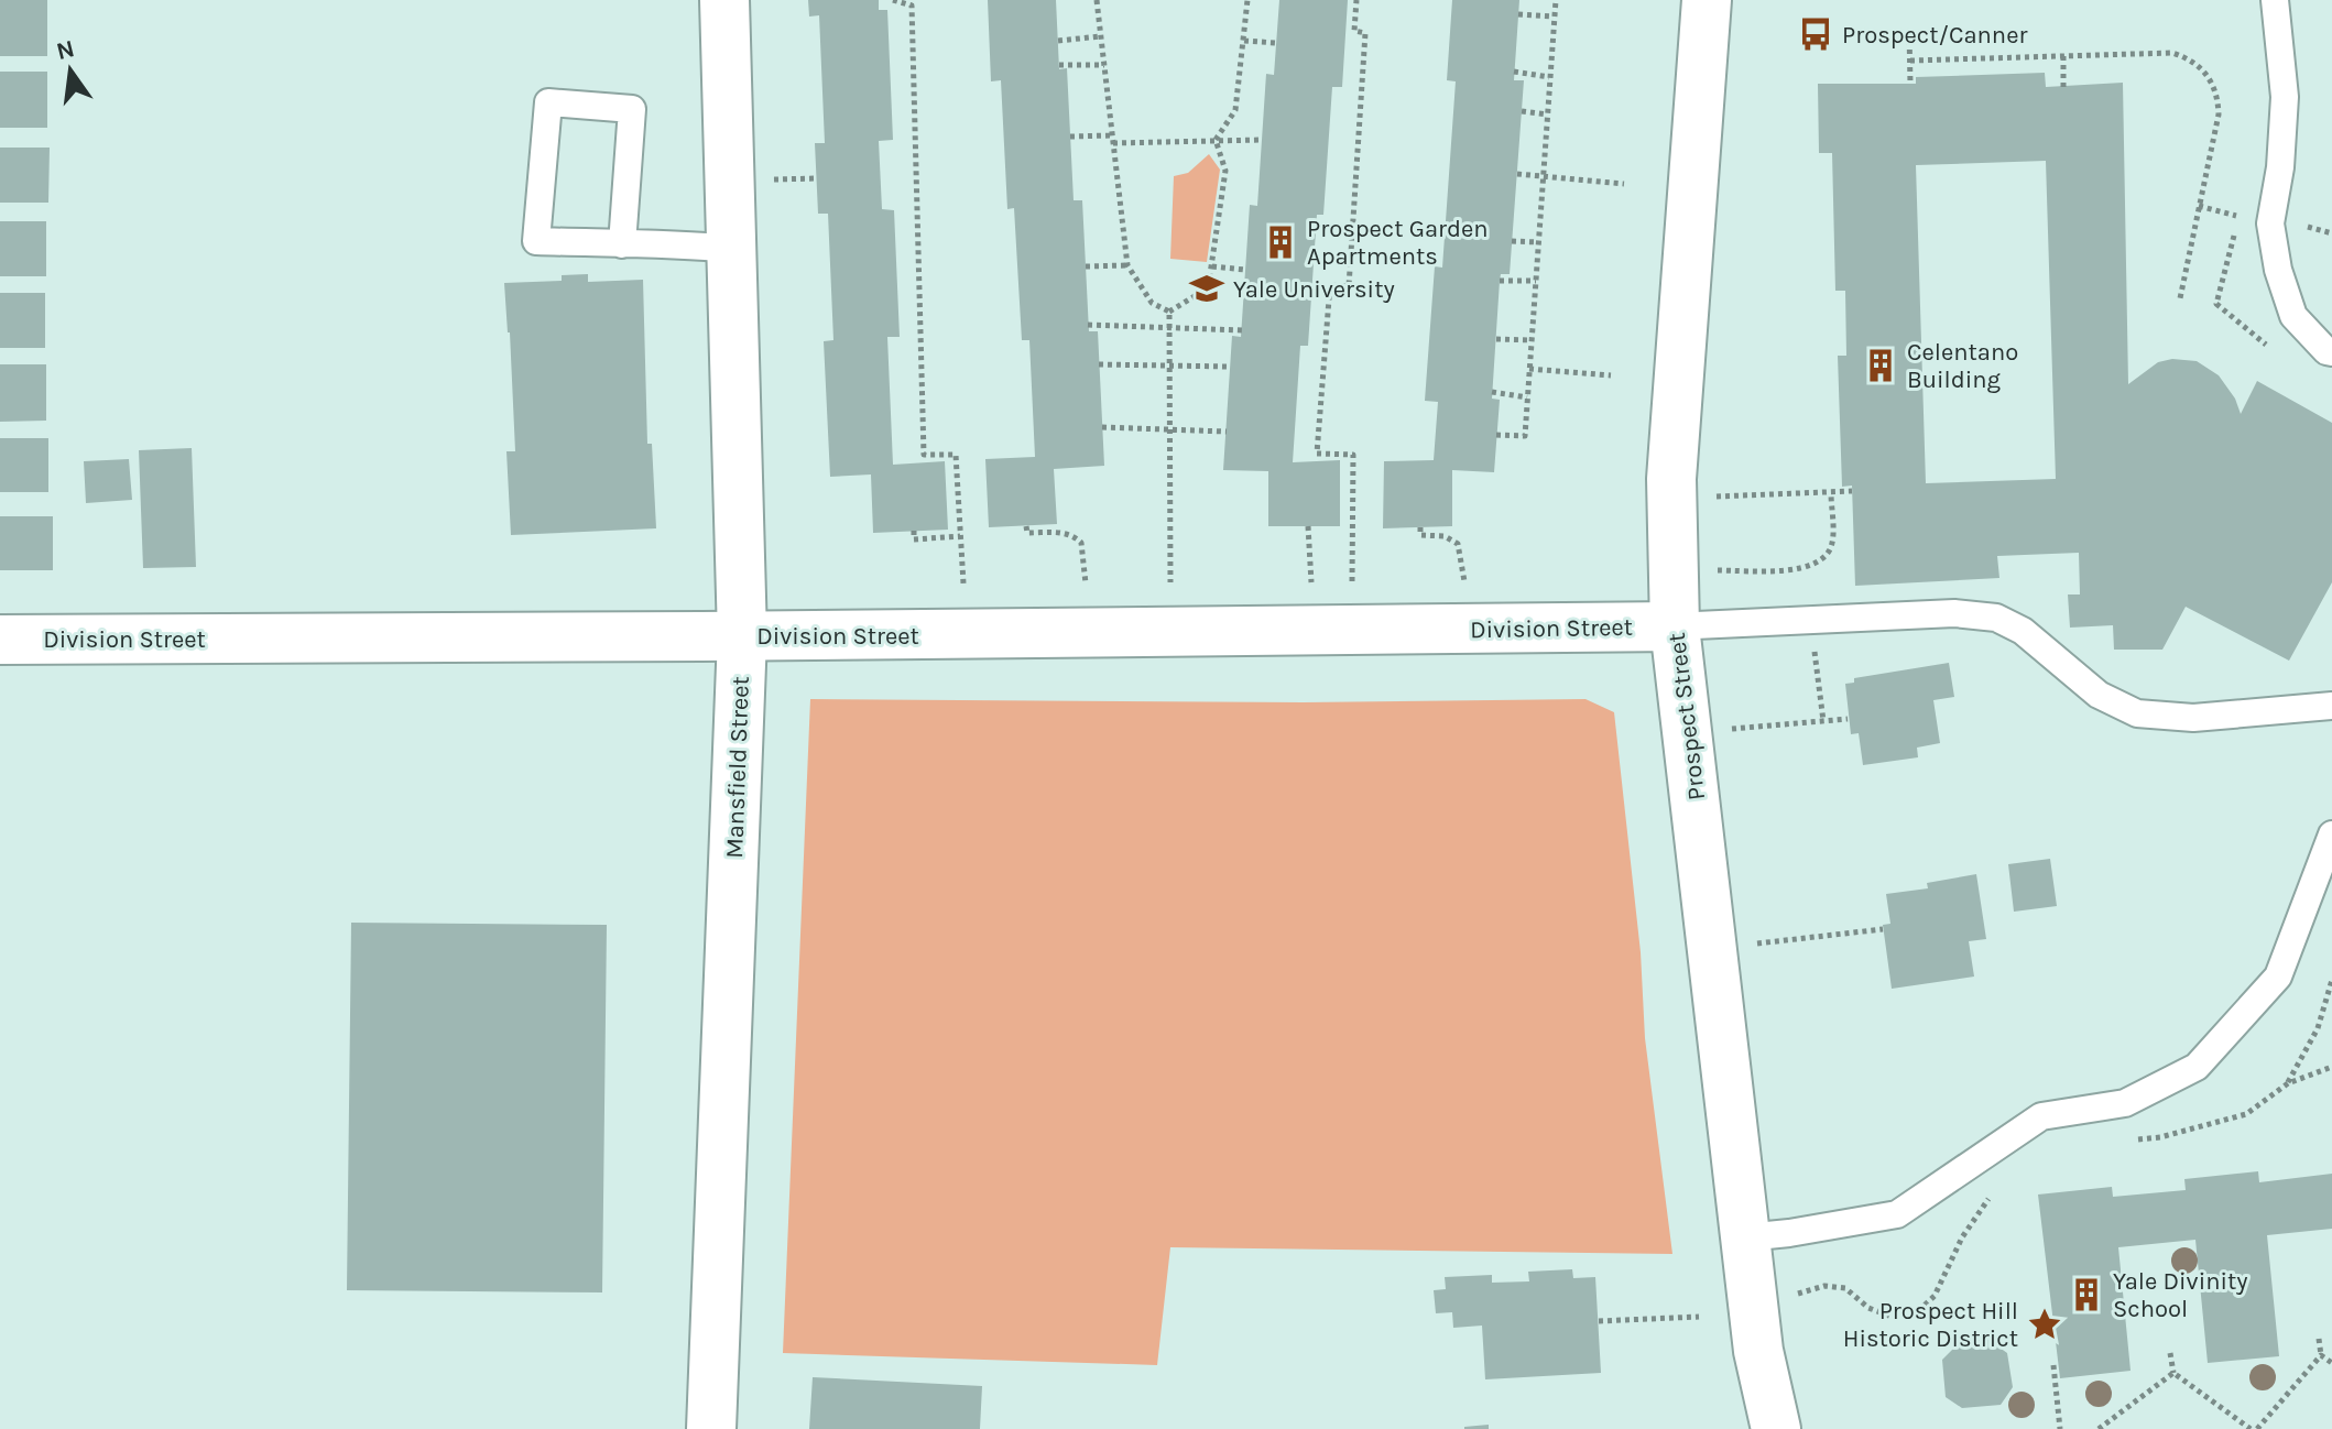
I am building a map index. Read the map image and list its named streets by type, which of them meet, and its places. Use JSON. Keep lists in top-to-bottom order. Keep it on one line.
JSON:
{"streets":{"main road":["Division Street","Prospect Street","Mansfield Street"]},"crossings":[["Division Street","Prospect Street"],["Division Street","Mansfield Street"]],"places":{"bus stop":["Prospect/Canner"],"building":["Prospect Garden Apartments","Celentano Building","Yale Divinity School"],"school or university":["Yale University"],"place":["Prospect Hill Historic District"]},"north":"top"}
